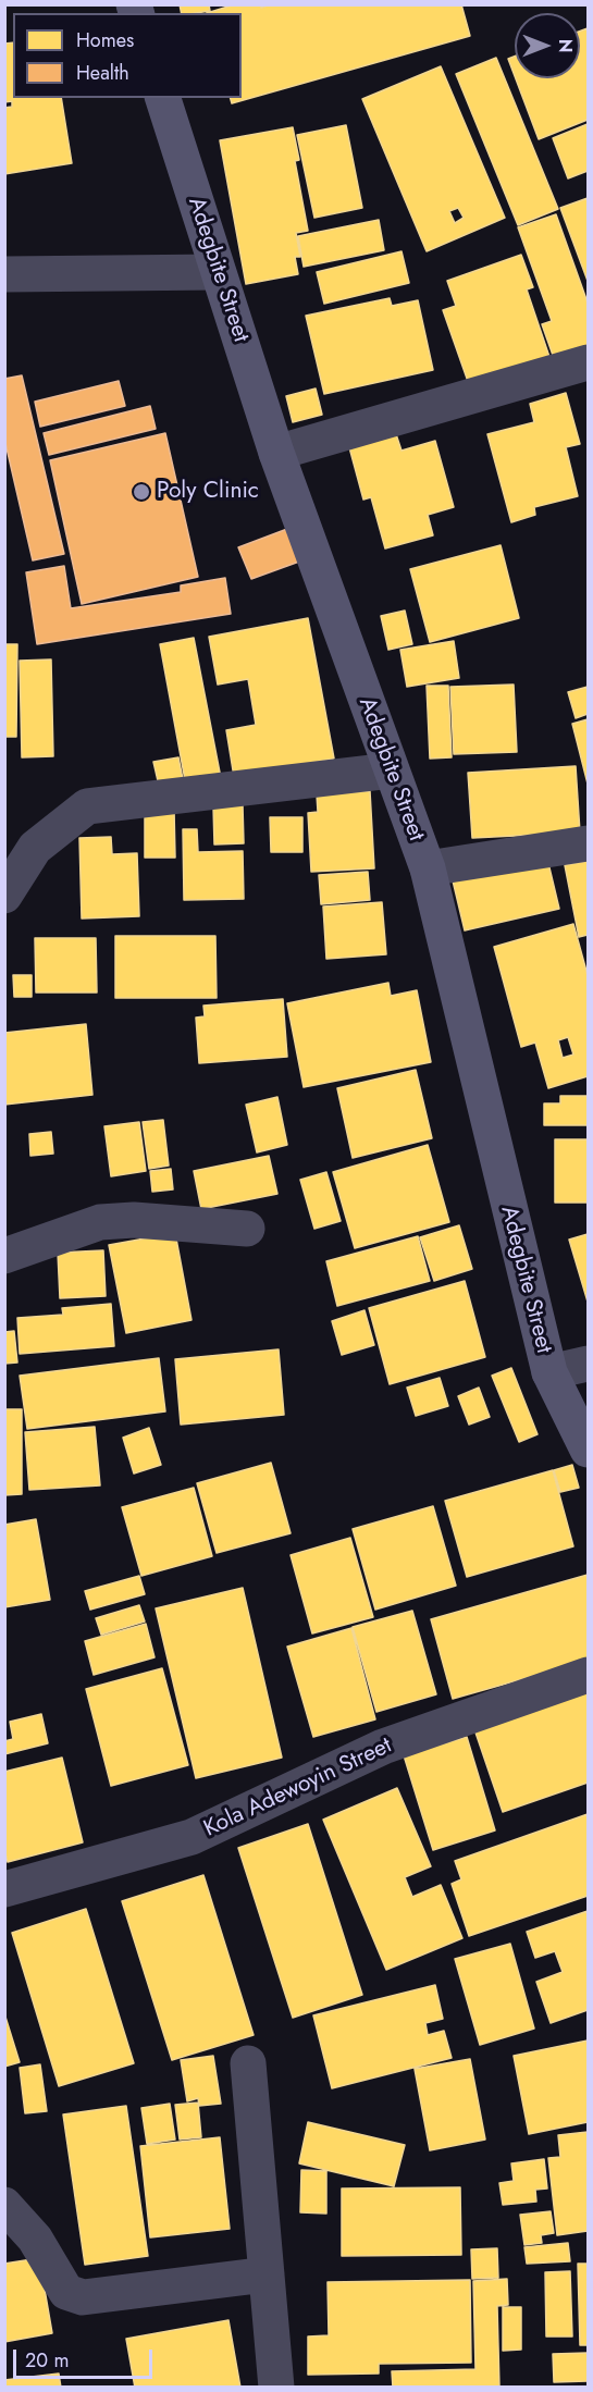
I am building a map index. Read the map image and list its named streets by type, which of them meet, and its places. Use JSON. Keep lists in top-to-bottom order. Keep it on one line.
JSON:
{"streets":{"street":["Adegbite Street","Kola Adewoyin Street"]},"places":["Poly Clinic"],"legend":["Homes","Health"],"scale_bar":"20 m","north":"right"}
